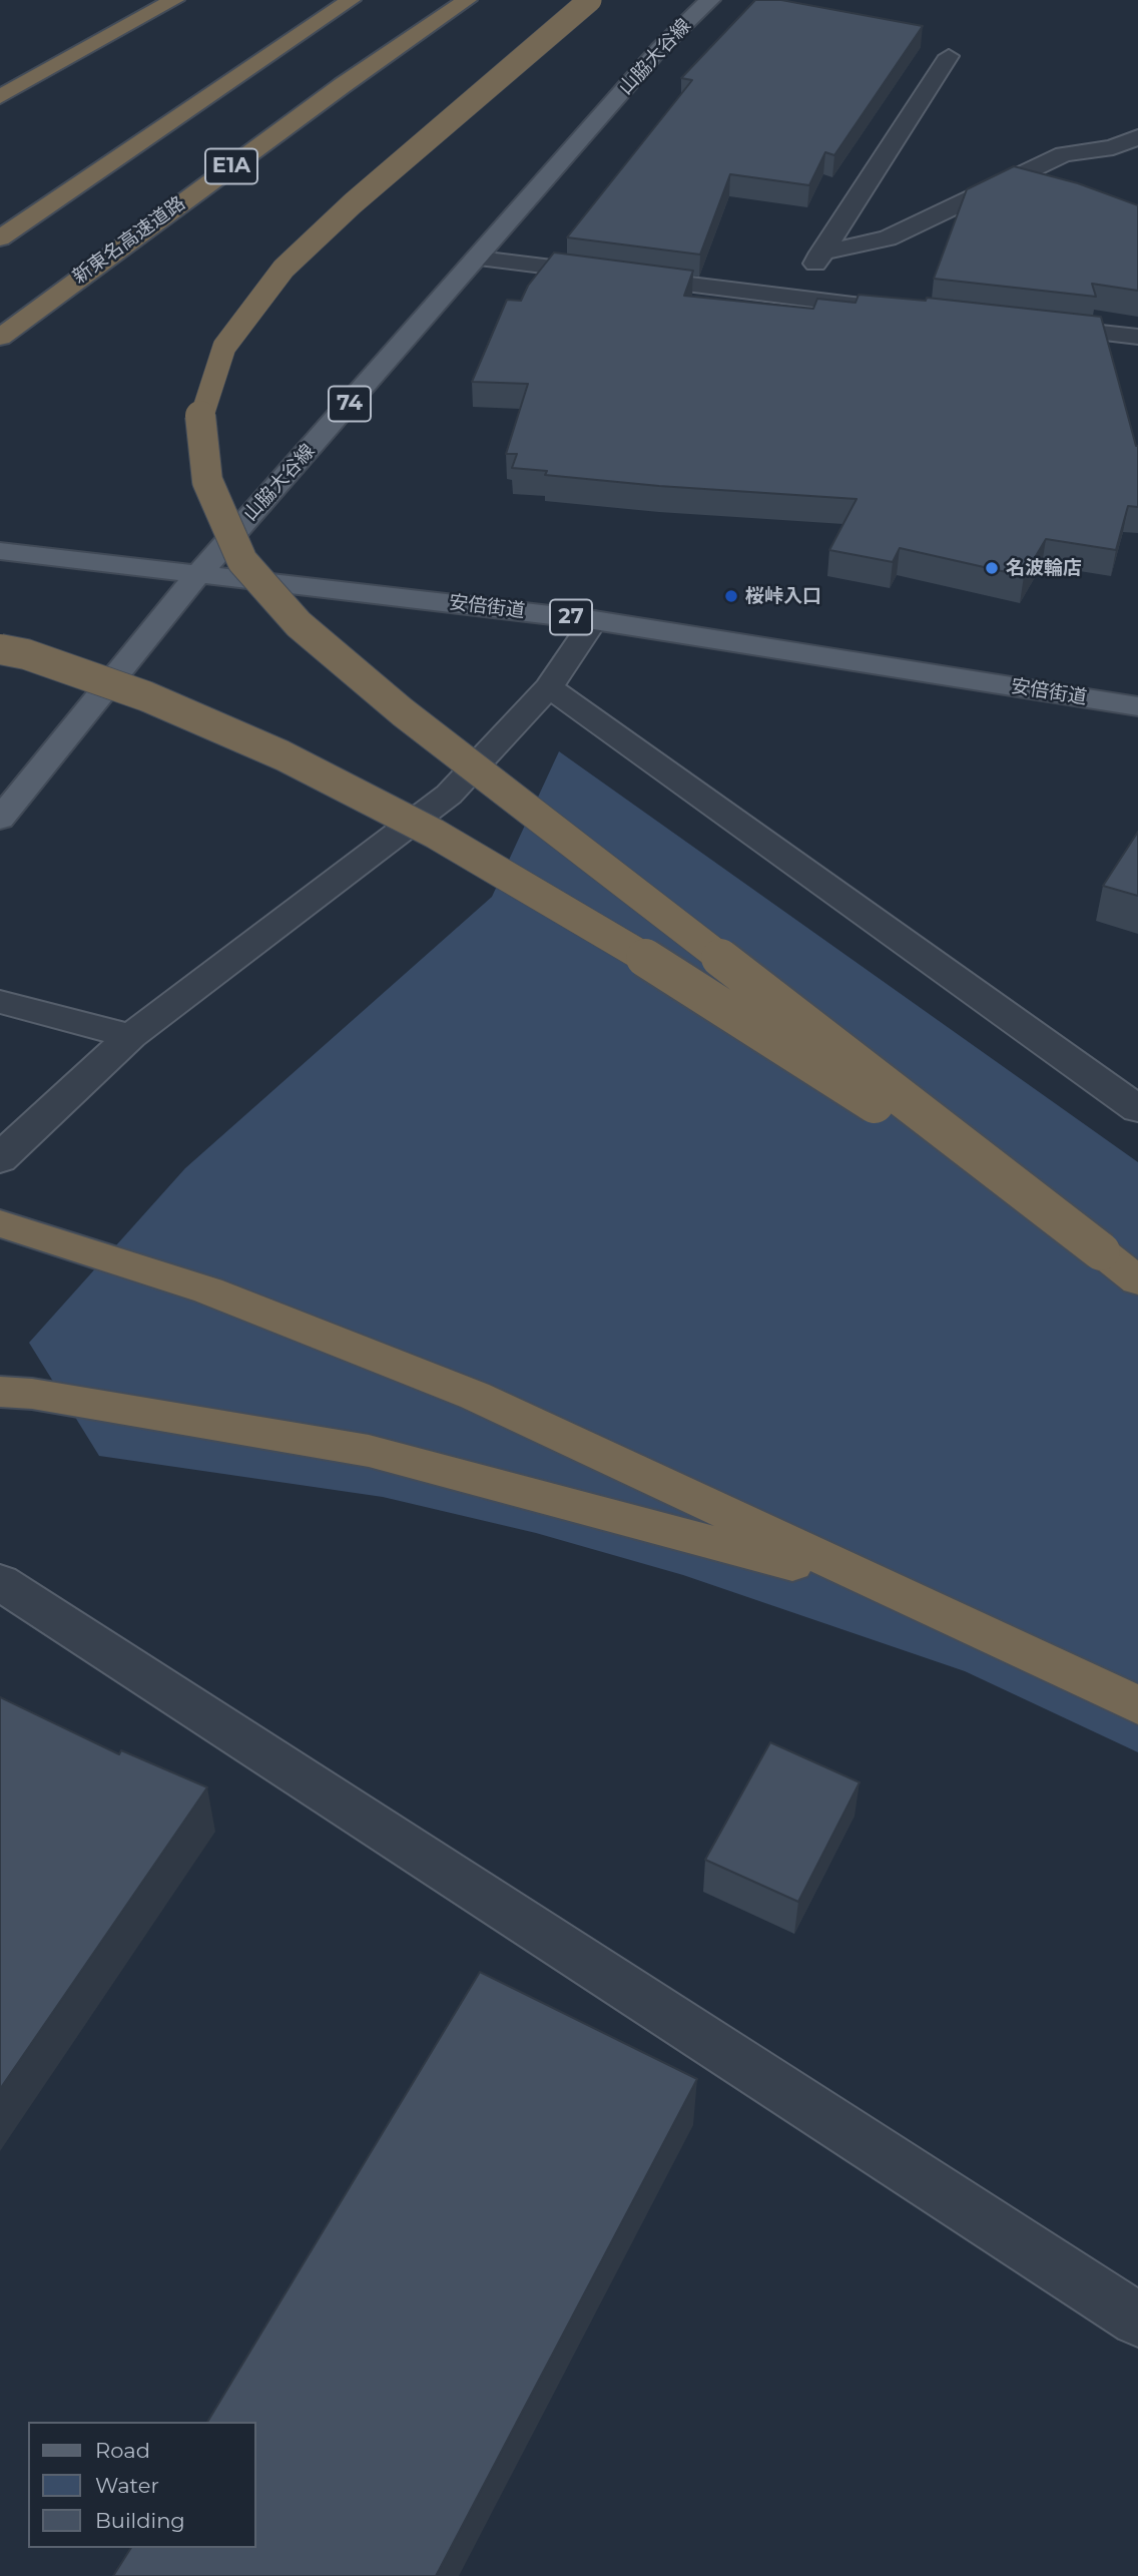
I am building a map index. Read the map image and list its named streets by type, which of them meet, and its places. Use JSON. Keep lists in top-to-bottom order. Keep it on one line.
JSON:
{"streets":{"highway":["E1A","新東名高速道路"],"main road":["山脇大谷線","74","安倍街道","27"]},"crossings":[["山脇大谷線","安倍街道"]],"places":["名波輪店","桜峠入口"],"legend":["Road","Water","Building"]}
